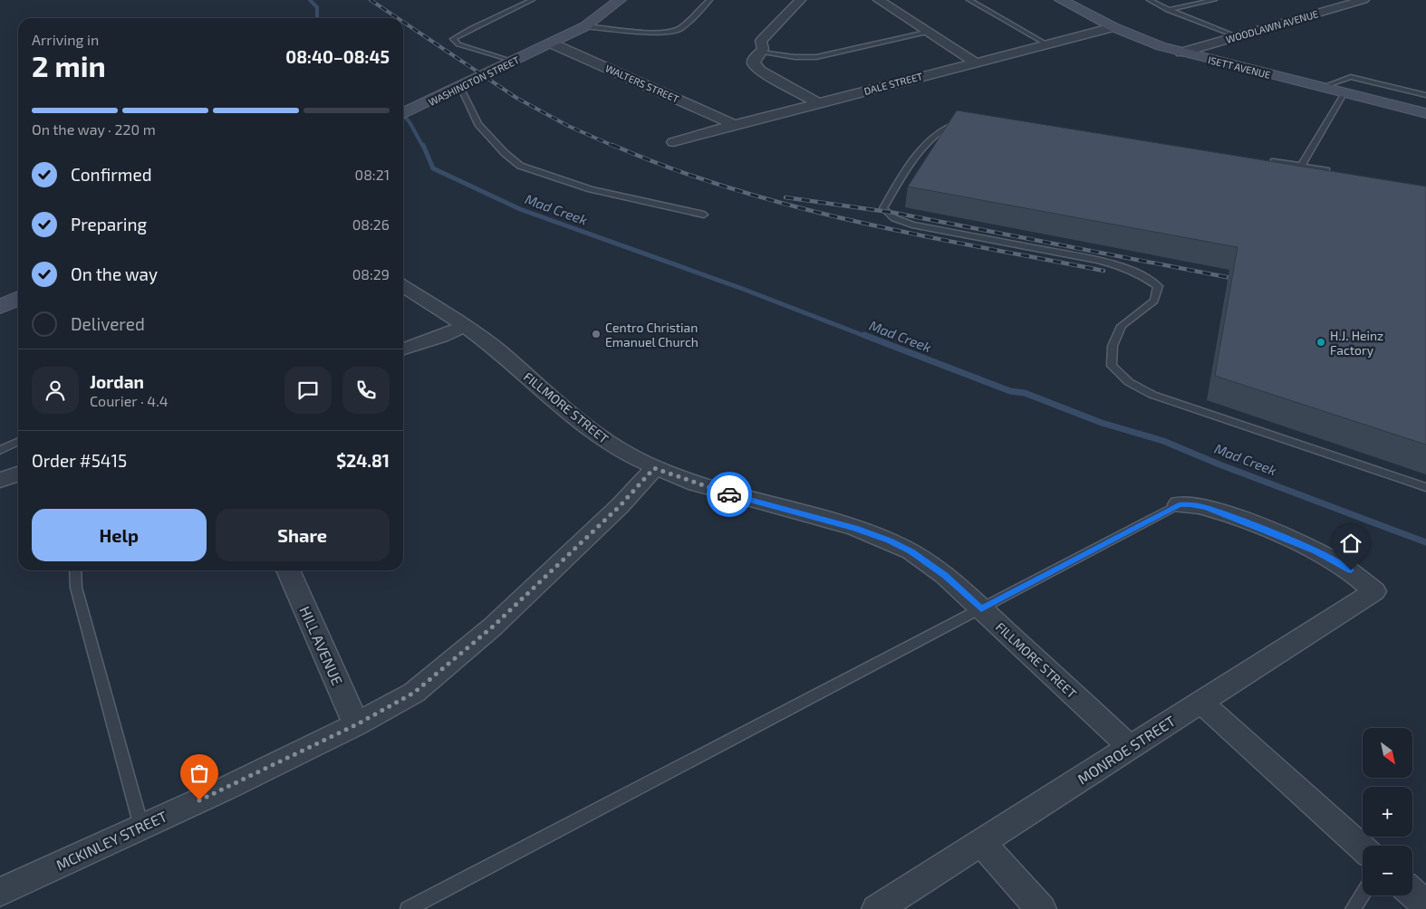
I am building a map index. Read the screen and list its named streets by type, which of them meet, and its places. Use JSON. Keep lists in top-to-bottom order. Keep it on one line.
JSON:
{"streets":{"main road":["ISETT AVENUE","WASHINGTON STREET"],"street":["WOODLAWN AVENUE","WALTERS STREET","DALE STREET","FILLMORE STREET","HILL AVENUE","MONROE STREET","MCKINLEY STREET"]},"crossings":[["WOODLAWN AVENUE","ISETT AVENUE"],["ISETT AVENUE","DALE STREET"],["WASHINGTON STREET","WALTERS STREET"],["WALTERS STREET","DALE STREET"],["FILLMORE STREET","MONROE STREET"],["FILLMORE STREET","MCKINLEY STREET"],["HILL AVENUE","MCKINLEY STREET"]],"water":["Mad Creek"],"places":["Centro Christian Emanuel Church","H.J. Heinz Factory"],"north":"bottom right","page":{"heading":["2 min","Arriving in","08:40–08:45"],"panel":["Jordan","Courier · 4.4","Order #5415","$24.81"],"bar":"On the way · 220 m","list":[["Confirmed","08:21"],["Preparing","08:26"],["On the way","08:29"],"Delivered"],"buttons":["Help","Share"],"map_buttons":["+","−"]}}
